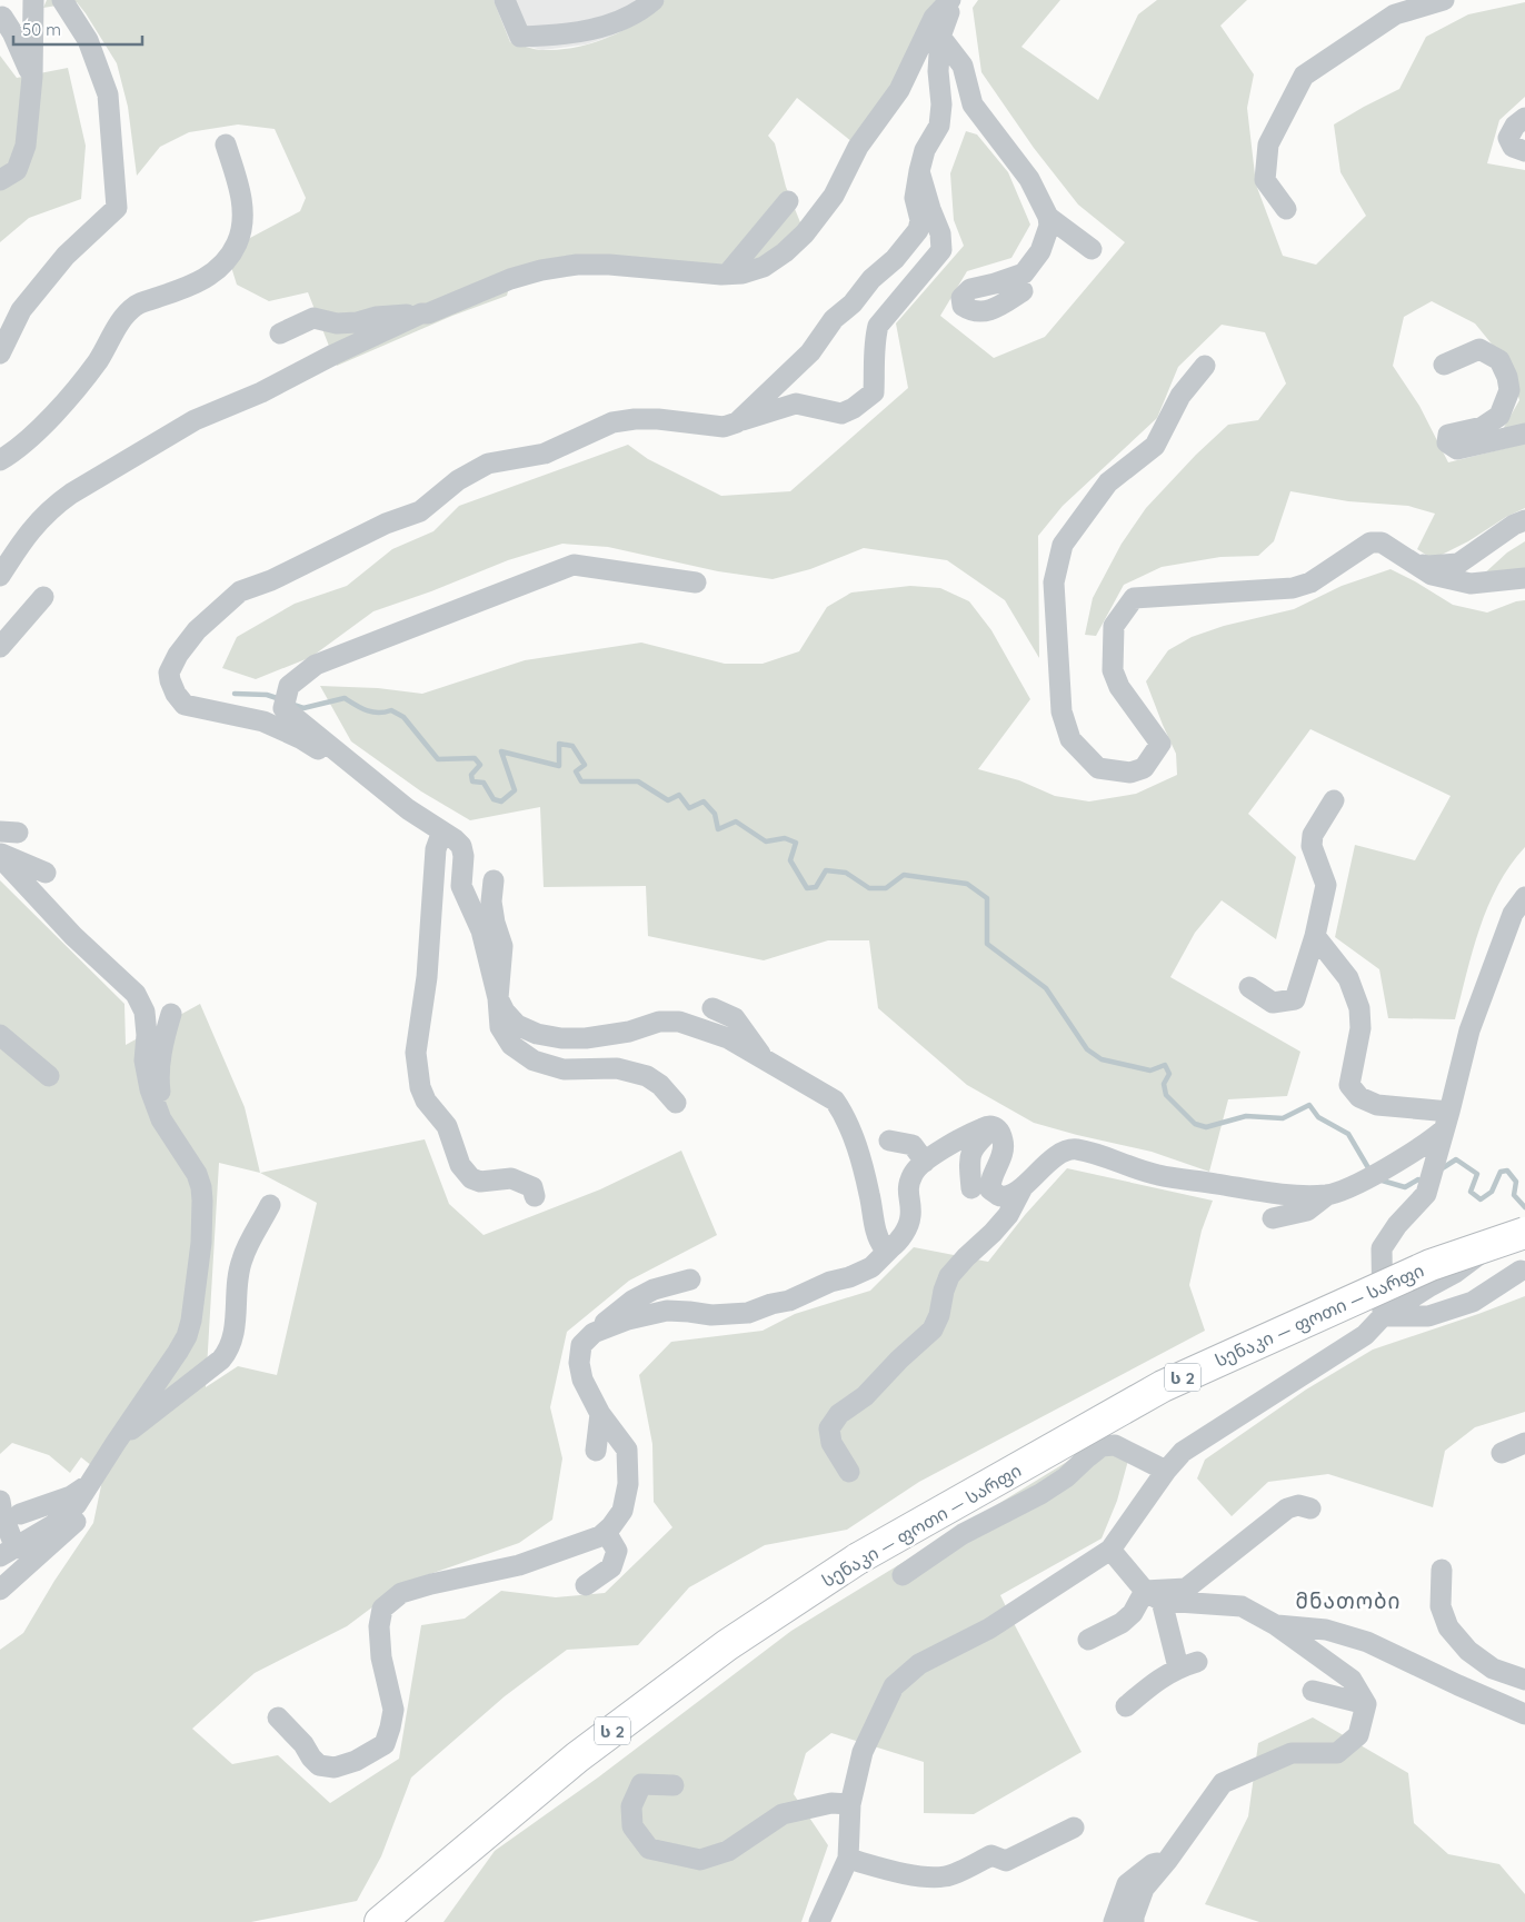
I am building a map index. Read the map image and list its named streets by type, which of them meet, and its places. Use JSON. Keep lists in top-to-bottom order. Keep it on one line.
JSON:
{"streets":{"highway":["სენაკი — ფოთი — სარფი","ს 2"]},"districts":["მნათობი"],"scale_bar":"50 m"}
